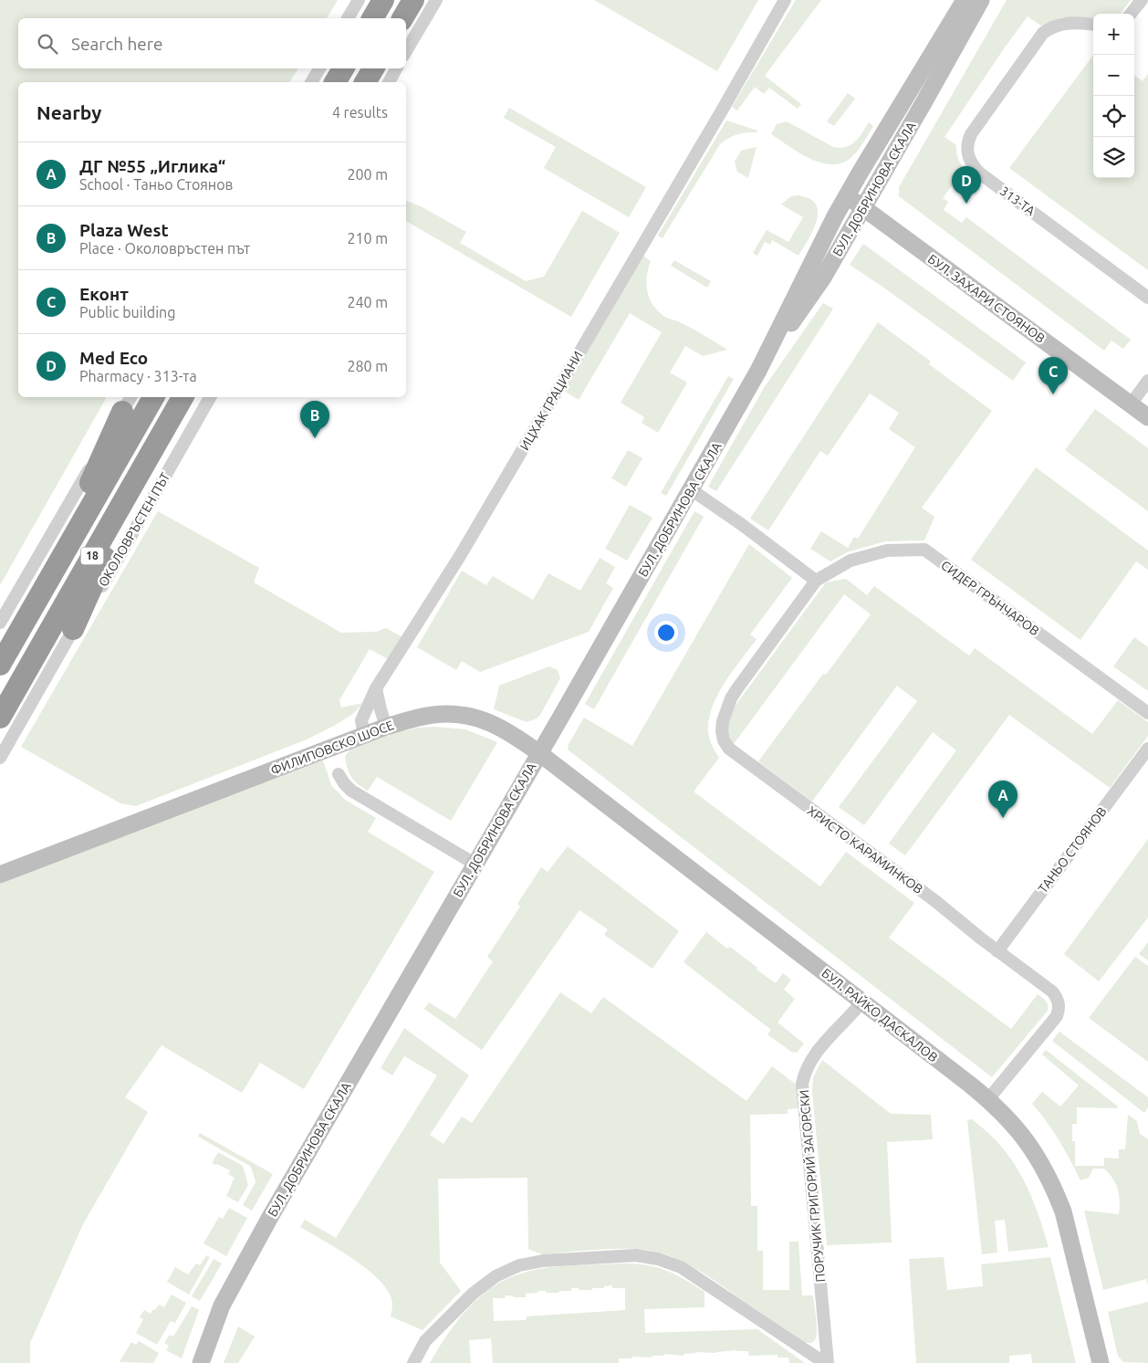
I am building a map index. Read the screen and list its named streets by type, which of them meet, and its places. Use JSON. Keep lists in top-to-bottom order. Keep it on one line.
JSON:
{"streets":{"highway":["ОКОЛОВРЪСТЕН ПЪТ","18"],"main road":["БУЛ. ДОБРИНОВА СКАЛА","БУЛ. ЗАХАРИ СТОЯНОВ","ФИЛИПОВСКО ШОСЕ","БУЛ. РАЙКО ДАСКАЛОВ"],"street":["313-ТА","ИЦХАК ГРАЦИАНИ","СИДЕР ГРЪНЧАРОВ","ХРИСТО КАРАМИНКОВ","ТАНЬО СТОЯНОВ","ПОРУЧИК ГРИГОРИЙ ЗАГОРСКИ"]},"crossings":[["БУЛ. ДОБРИНОВА СКАЛА","БУЛ. ЗАХАРИ СТОЯНОВ"],["БУЛ. ДОБРИНОВА СКАЛА","ФИЛИПОВСКО ШОСЕ"],["БУЛ. ДОБРИНОВА СКАЛА","БУЛ. РАЙКО ДАСКАЛОВ"],["ИЦХАК ГРАЦИАНИ","ФИЛИПОВСКО ШОСЕ"],["СИДЕР ГРЪНЧАРОВ","ХРИСТО КАРАМИНКОВ"],["ФИЛИПОВСКО ШОСЕ","БУЛ. РАЙКО ДАСКАЛОВ"],["ХРИСТО КАРАМИНКОВ","ТАНЬО СТОЯНОВ"],["ХРИСТО КАРАМИНКОВ","БУЛ. РАЙКО ДАСКАЛОВ"],["БУЛ. РАЙКО ДАСКАЛОВ","ПОРУЧИК ГРИГОРИЙ ЗАГОРСКИ"]],"page":{"map_buttons":["+","−"],"search":"Search here","heading":["Nearby","4 results"],"list":[{"mark":"A","name":"ДГ №55 „Иглика“","note":"School · Таньо Стоянов","value":"200 m"},{"mark":"B","name":"Plaza West","note":"Place · Околовръстен път","value":"210 m"},{"mark":"C","name":"Еконт","note":"Public building","value":"240 m"},{"mark":"D","name":"Med Eco","note":"Pharmacy · 313-та","value":"280 m"}],"pins":["D","C","B","A"]}}
